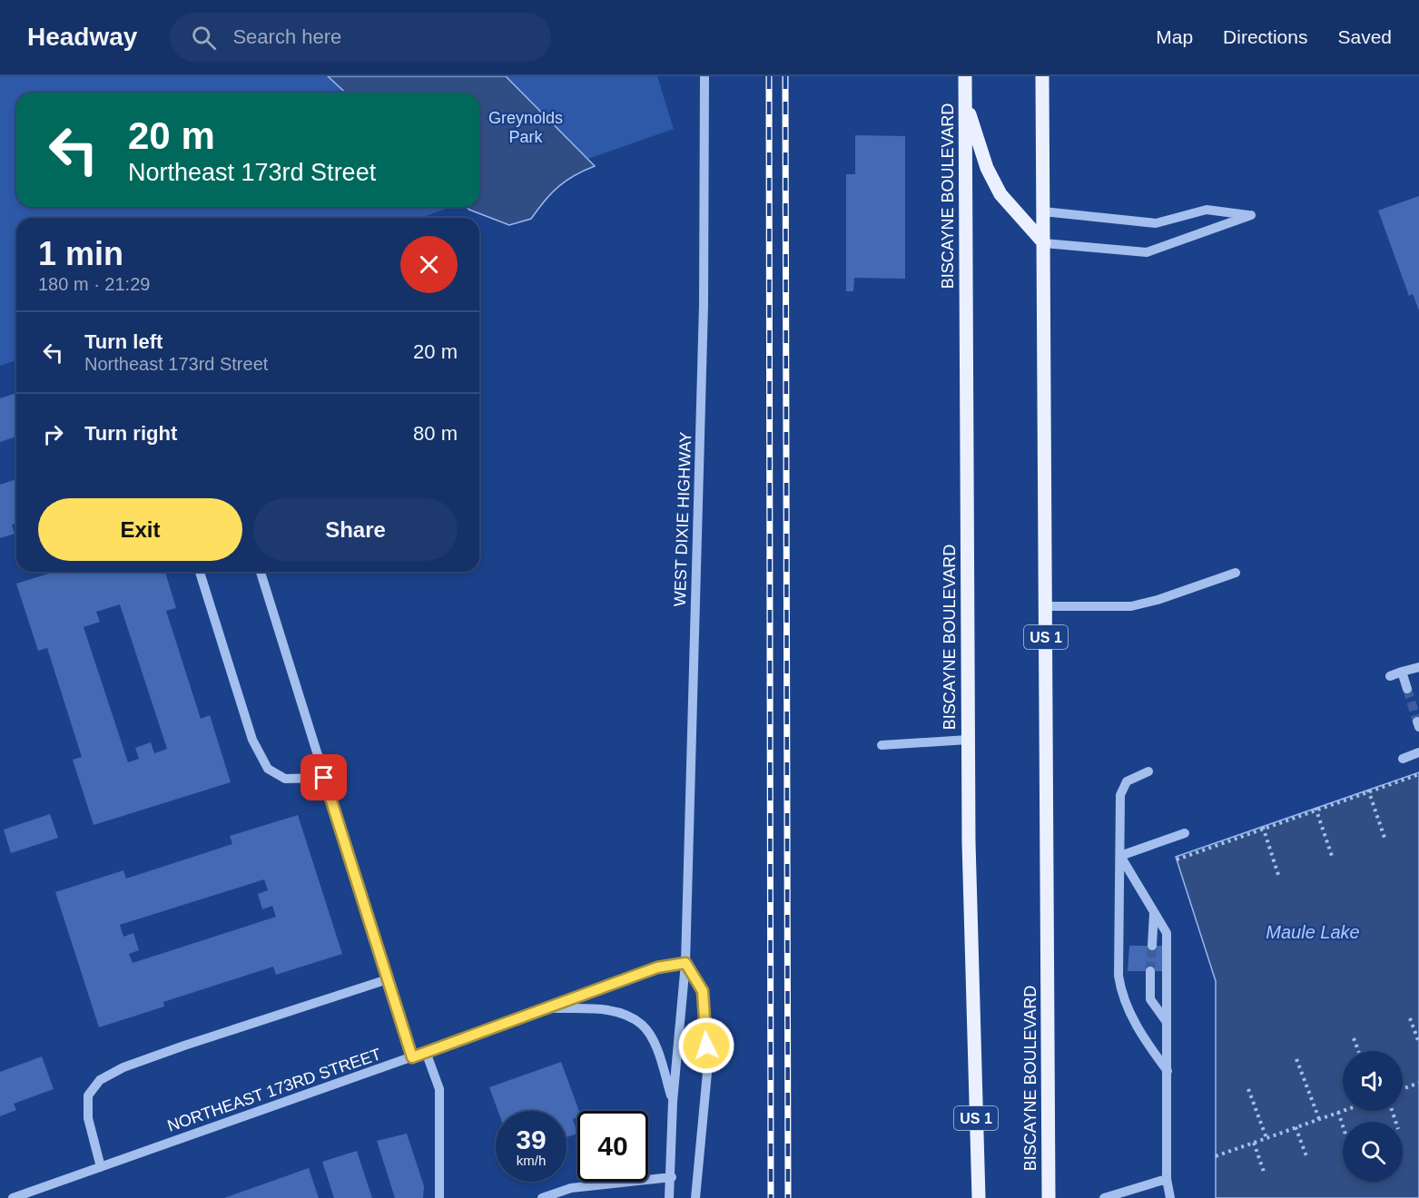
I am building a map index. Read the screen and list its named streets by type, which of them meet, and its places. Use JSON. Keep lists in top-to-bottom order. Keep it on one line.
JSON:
{"streets":{"main road":["BISCAYNE BOULEVARD","US 1"],"street":["WEST DIXIE HIGHWAY","NORTHEAST 173RD STREET"]},"crossings":[["WEST DIXIE HIGHWAY","NORTHEAST 173RD STREET"]],"water":["Maule Lake"],"parks":["Greynolds Park"],"page":{"header":"Headway","search":"Search here","nav":["Map","Directions","Saved"],"turn":["20 m","Northeast 173rd Street"],"heading":["1 min","180 m · 21:29"],"list":[{"name":"Turn left","note":"Northeast 173rd Street","value":"20 m"},{"name":"Turn right","value":"80 m"}],"buttons":["Exit","Share"],"speed":"39 km/h","limit":"40"}}
